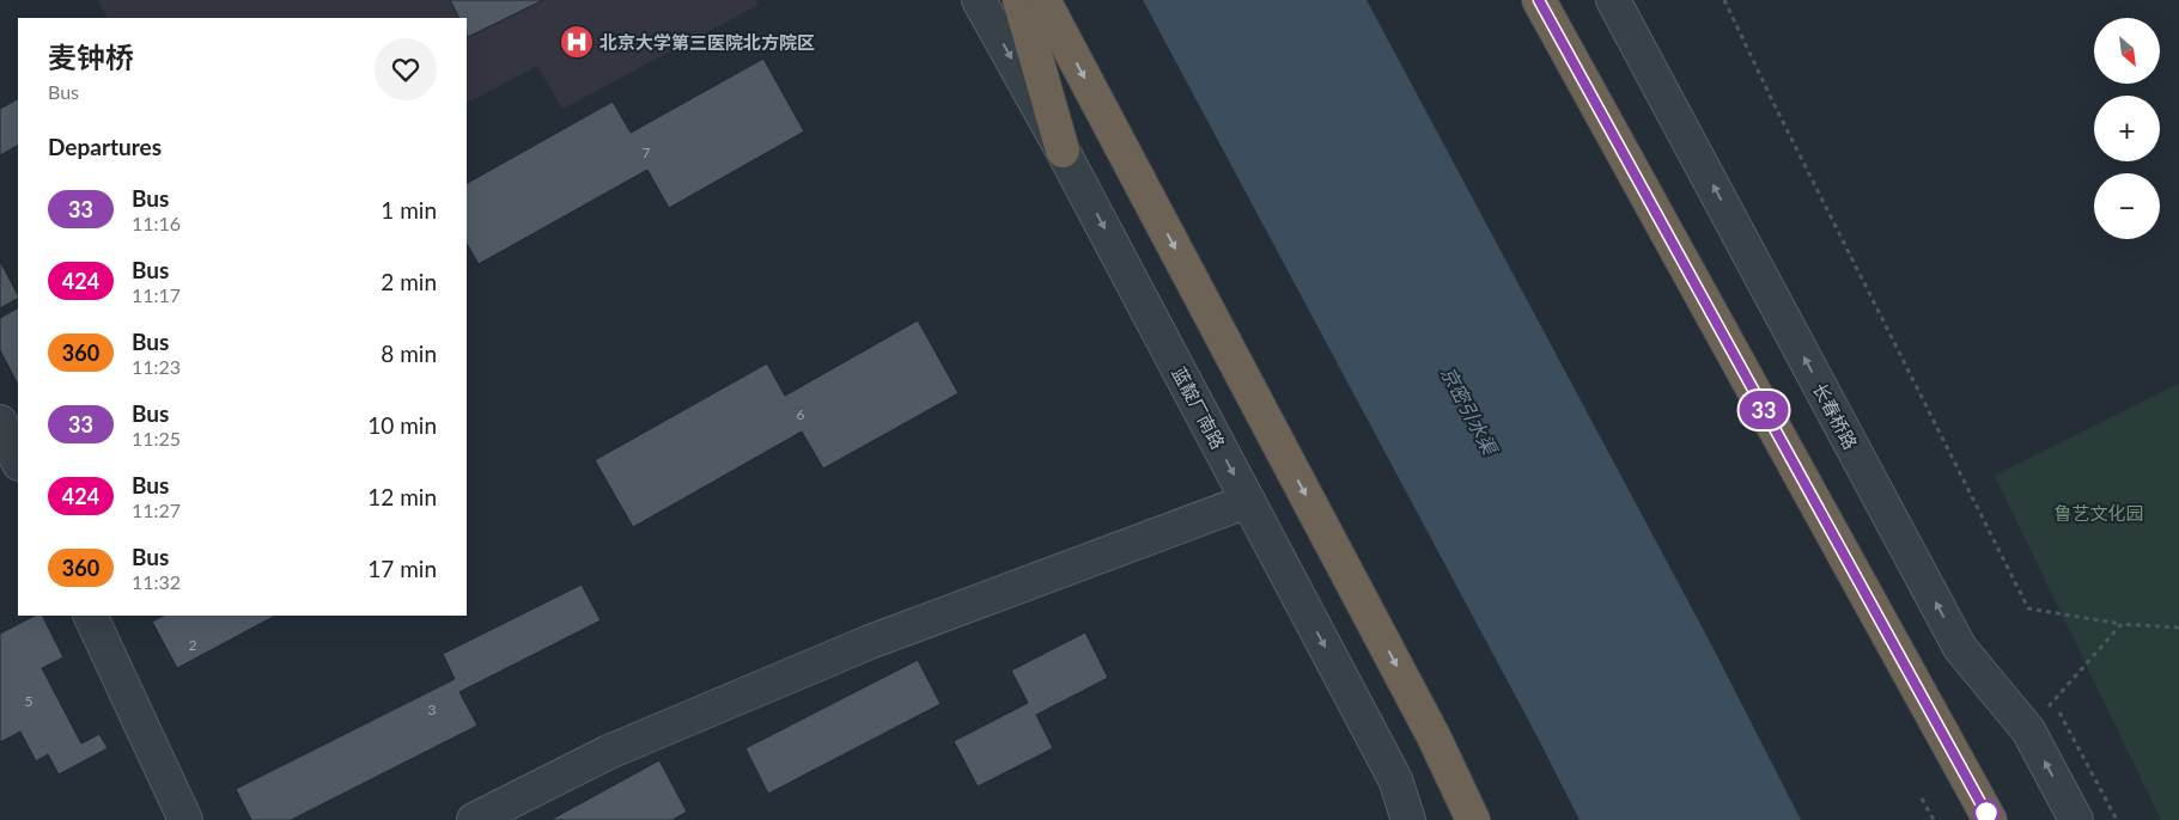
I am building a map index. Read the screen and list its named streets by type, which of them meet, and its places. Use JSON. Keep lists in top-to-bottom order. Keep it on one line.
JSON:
{"streets":{"street":["蓝靛厂南路","长春桥路"]},"one_way":["蓝靛厂南路","长春桥路"],"water":["京密引水渠"],"parks":["鲁艺文化园"],"places":{"hospital":["北京大学第三医院北方院区"]},"lines":["bus line 33"],"house_numbers":["7","6","2","5","3"],"north":"bottom right","page":{"on_map":"33","map_buttons":["+","−"],"heading":[["麦钟桥","Bus"],"Departures"],"list":[{"mark":"33","name":"Bus","note":"11:16","value":"1 min"},{"mark":"424","name":"Bus","note":"11:17","value":"2 min"},{"mark":"360","name":"Bus","note":"11:23","value":"8 min"},{"mark":"33","name":"Bus","note":"11:25","value":"10 min"},{"mark":"424","name":"Bus","note":"11:27","value":"12 min"},{"mark":"360","name":"Bus","note":"11:32","value":"17 min"}]}}
